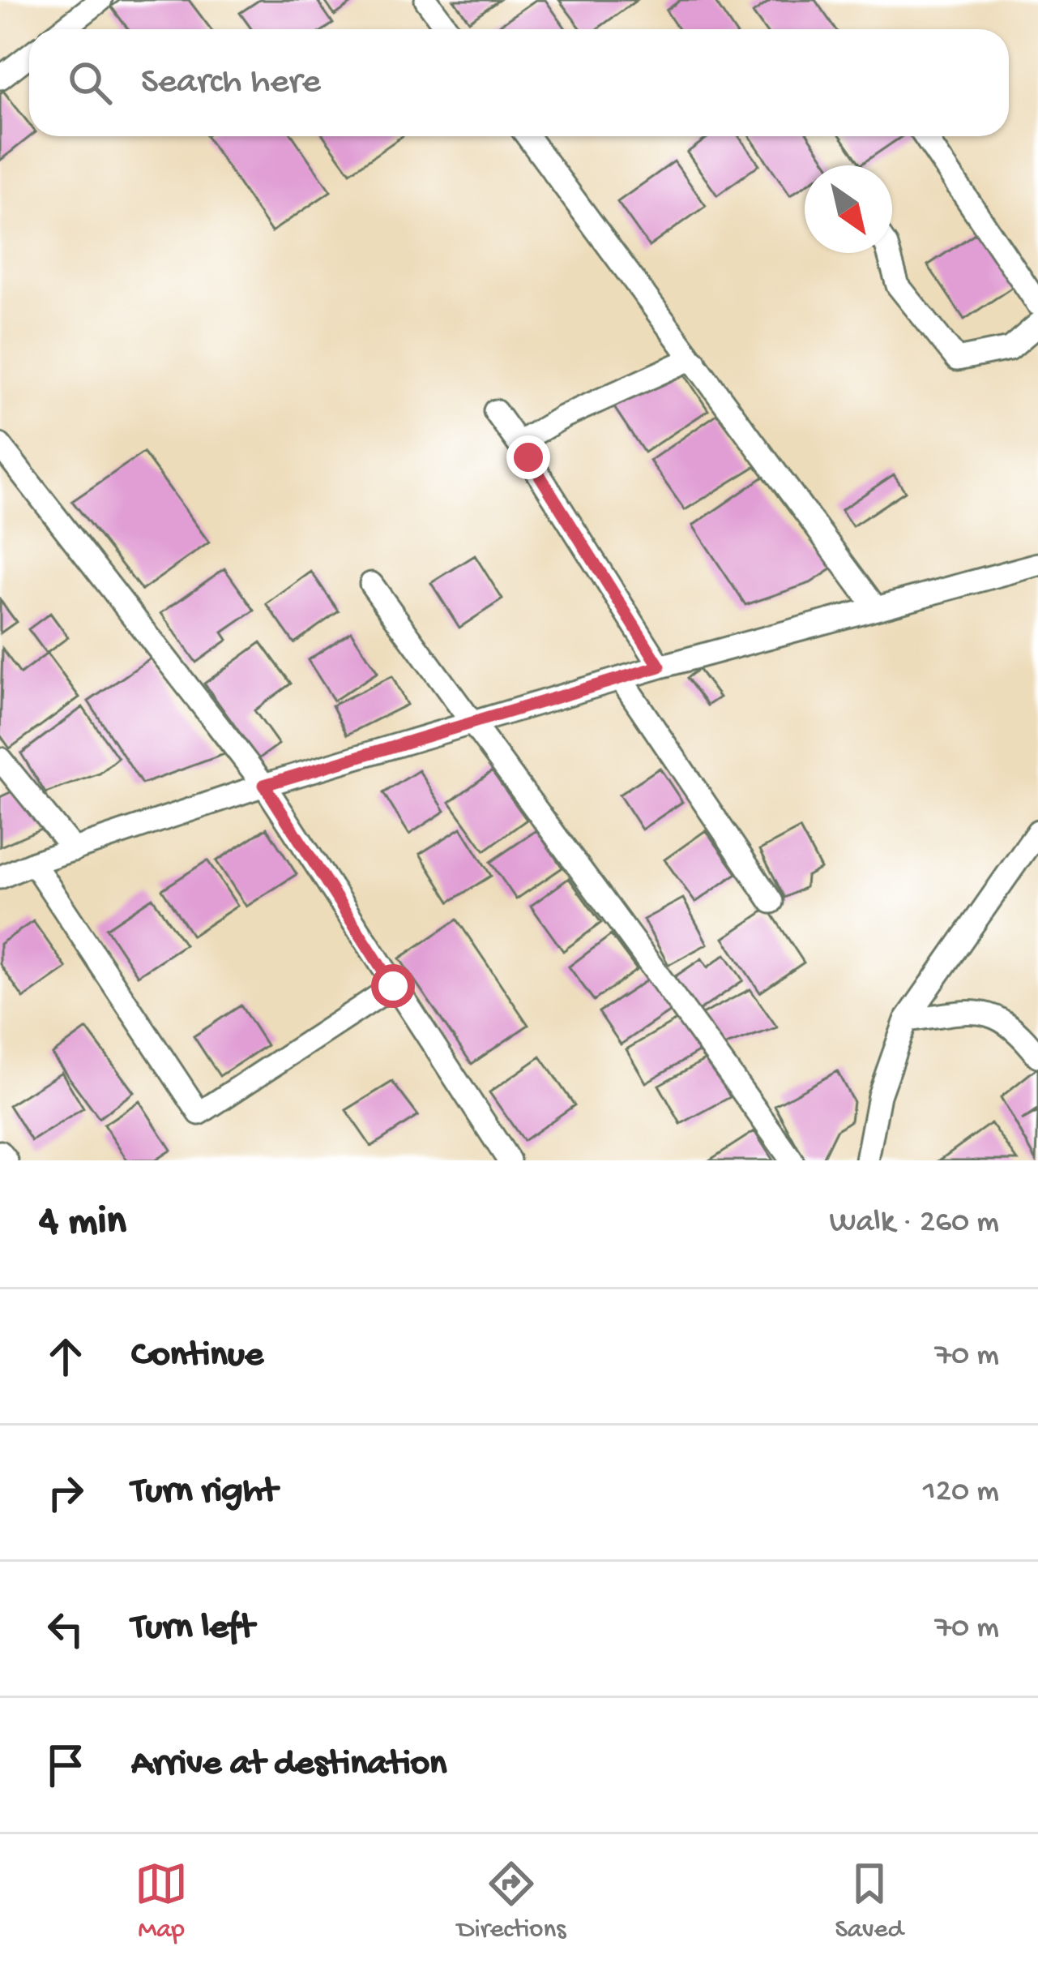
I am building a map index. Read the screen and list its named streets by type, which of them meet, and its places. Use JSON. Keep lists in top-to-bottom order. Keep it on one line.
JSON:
{"north":"bottom right","page":{"search":"Search here","heading":["4 min","Walk · 260 m"],"list":[["Continue","70 m"],["Turn right","120 m"],["Turn left","70 m"],"Arrive at destination"],"nav":["Map","Directions","Saved"]}}
